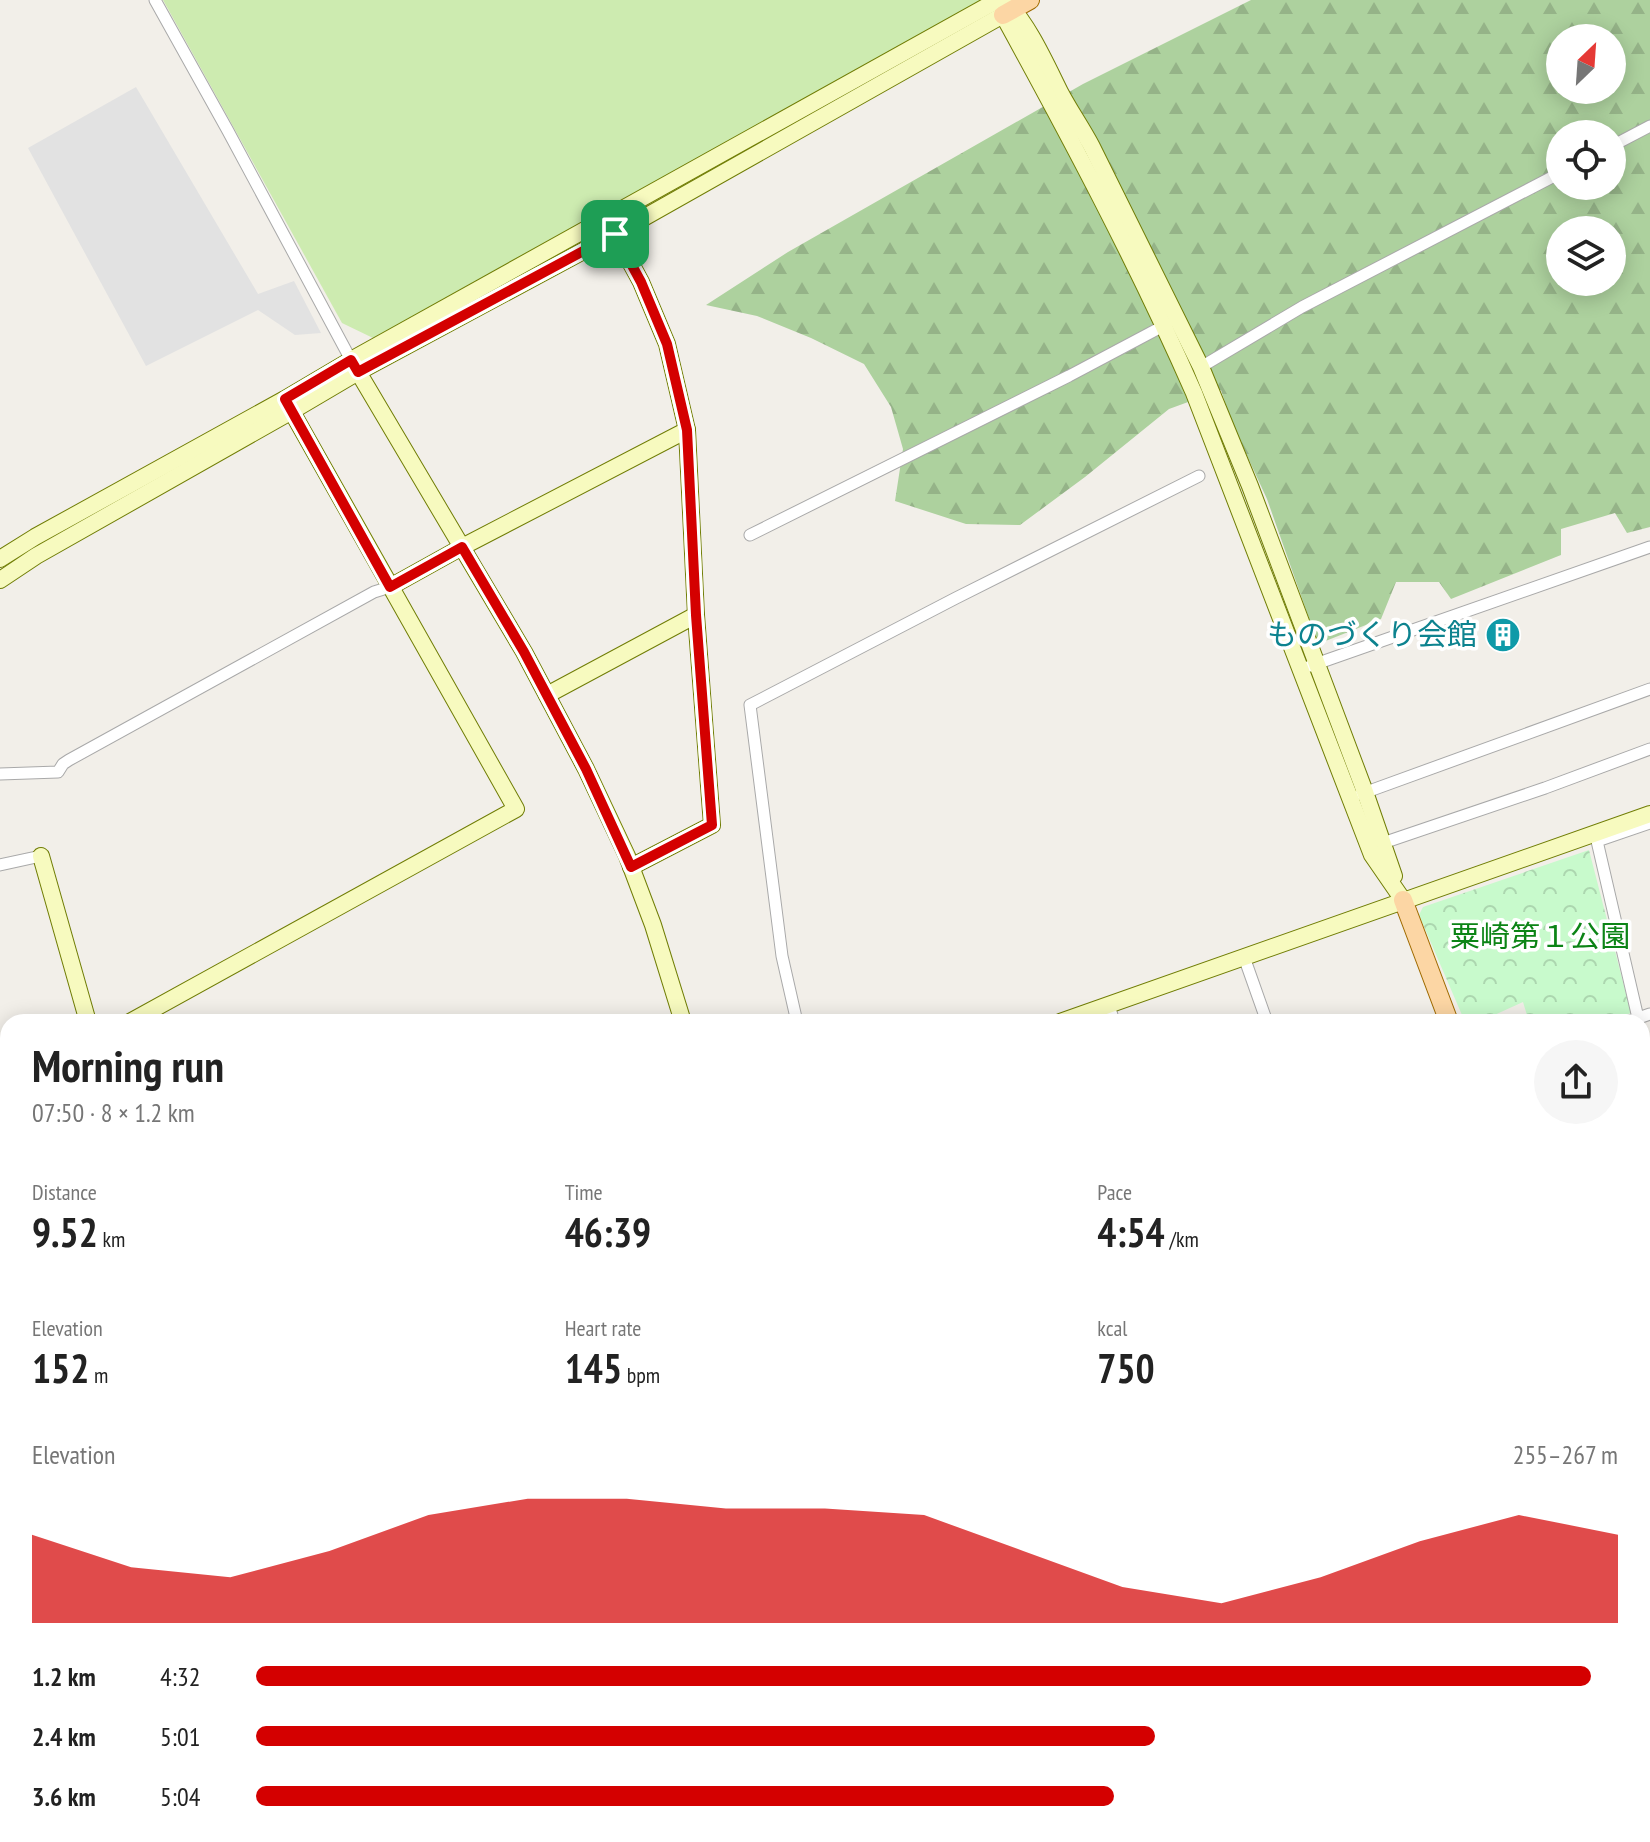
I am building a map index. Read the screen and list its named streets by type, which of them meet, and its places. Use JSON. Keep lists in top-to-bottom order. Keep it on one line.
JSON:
{"parks":["粟崎第１公園"],"places":{"building":["ものづくり会館"]},"north":"top right","page":{"heading":["Morning run","07:50 · 8 × 1.2 km"],"stats":[["Distance","9.52 km"],["Time","46:39"],["Pace","4:54 /km"],["Elevation","152 m"],["Heart rate","145 bpm"],["kcal","750"]],"chart":["Elevation","255–267 m"],"list":[{"name":"1.2 km","note":"4:32"},{"name":"2.4 km","note":"5:01"},{"name":"3.6 km","note":"5:04"}]}}
